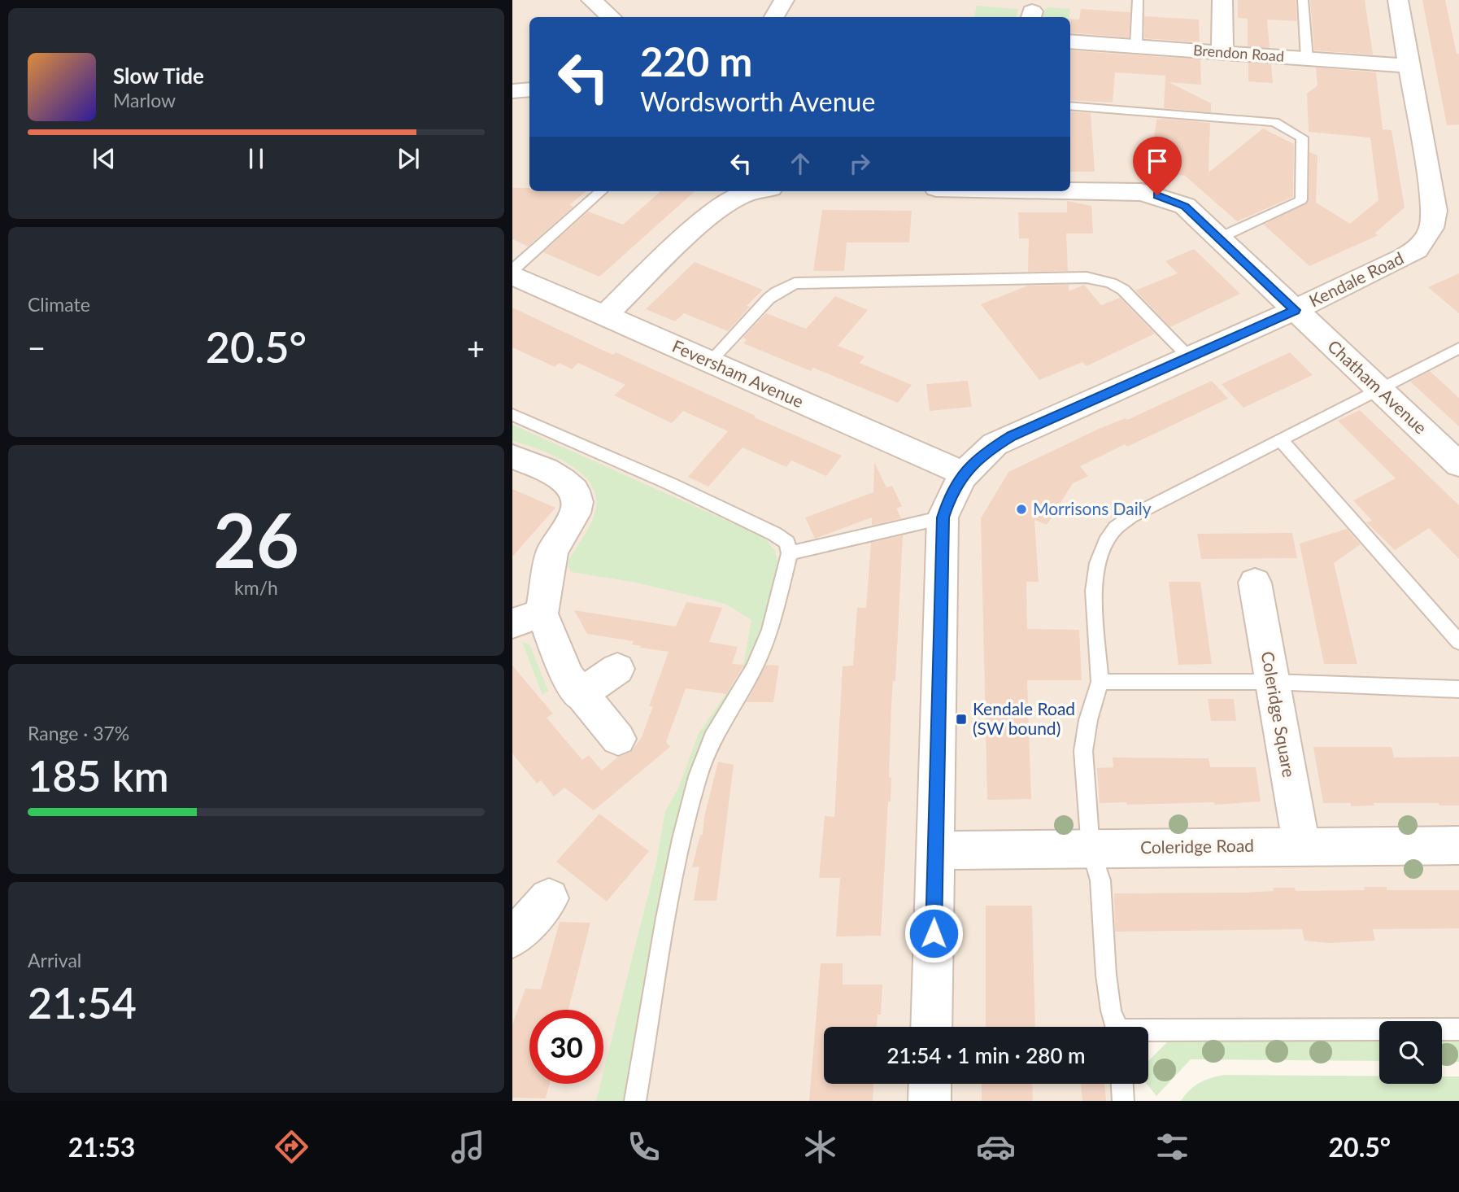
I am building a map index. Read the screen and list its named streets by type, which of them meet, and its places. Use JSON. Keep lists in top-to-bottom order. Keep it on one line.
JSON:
{"streets":{"street":["Brendon Road","Kendale Road","Feversham Avenue","Chatham Avenue","Coleridge Square","Coleridge Road"]},"crossings":[["Brendon Road","Kendale Road"],["Kendale Road","Feversham Avenue"],["Kendale Road","Chatham Avenue"],["Kendale Road","Coleridge Road"],["Coleridge Square","Coleridge Road"]],"places":{"other":["Morrisons Daily"],"transit":["Kendale Road (SW bound)"]},"page":{"turn":["220 m","Wordsworth Avenue"],"song":["Slow Tide","Marlow"],"tile":["Climate",["26","km/h"],["Range · 37%","185 km"],["Arrival","21:54"]],"heat":["−","20.5°","+"],"limit":"30","trip":"21:54 · 1 min · 280 m","tabs":["21:53","20.5°"]}}
